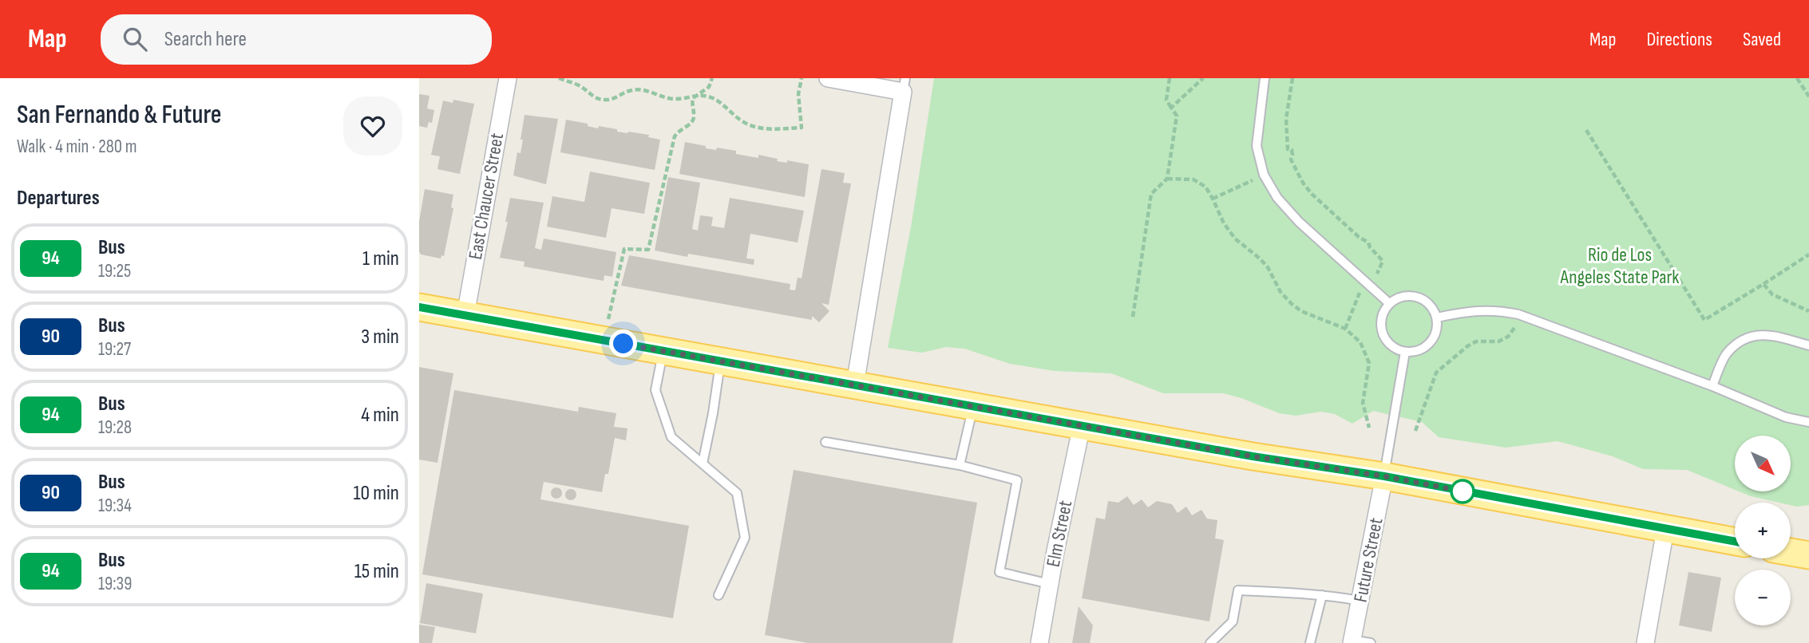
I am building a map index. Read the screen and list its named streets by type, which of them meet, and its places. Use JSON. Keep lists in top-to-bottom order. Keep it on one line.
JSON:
{"streets":{"street":["East Chaucer Street","Elm Street","Future Street"]},"parks":["Rio de Los Angeles State Park"],"lines":["bus line 94"],"north":"bottom right","page":{"header":"Map","search":"Search here","nav":["Map","Directions","Saved"],"heading":[["San Fernando & Future","Walk · 4 min · 280 m"],"Departures"],"list":[{"mark":"94","name":"Bus","note":"19:25","value":"1 min"},{"mark":"90","name":"Bus","note":"19:27","value":"3 min"},{"mark":"94","name":"Bus","note":"19:28","value":"4 min"},{"mark":"90","name":"Bus","note":"19:34","value":"10 min"},{"mark":"94","name":"Bus","note":"19:39","value":"15 min"}],"map_buttons":["+","−"]}}
